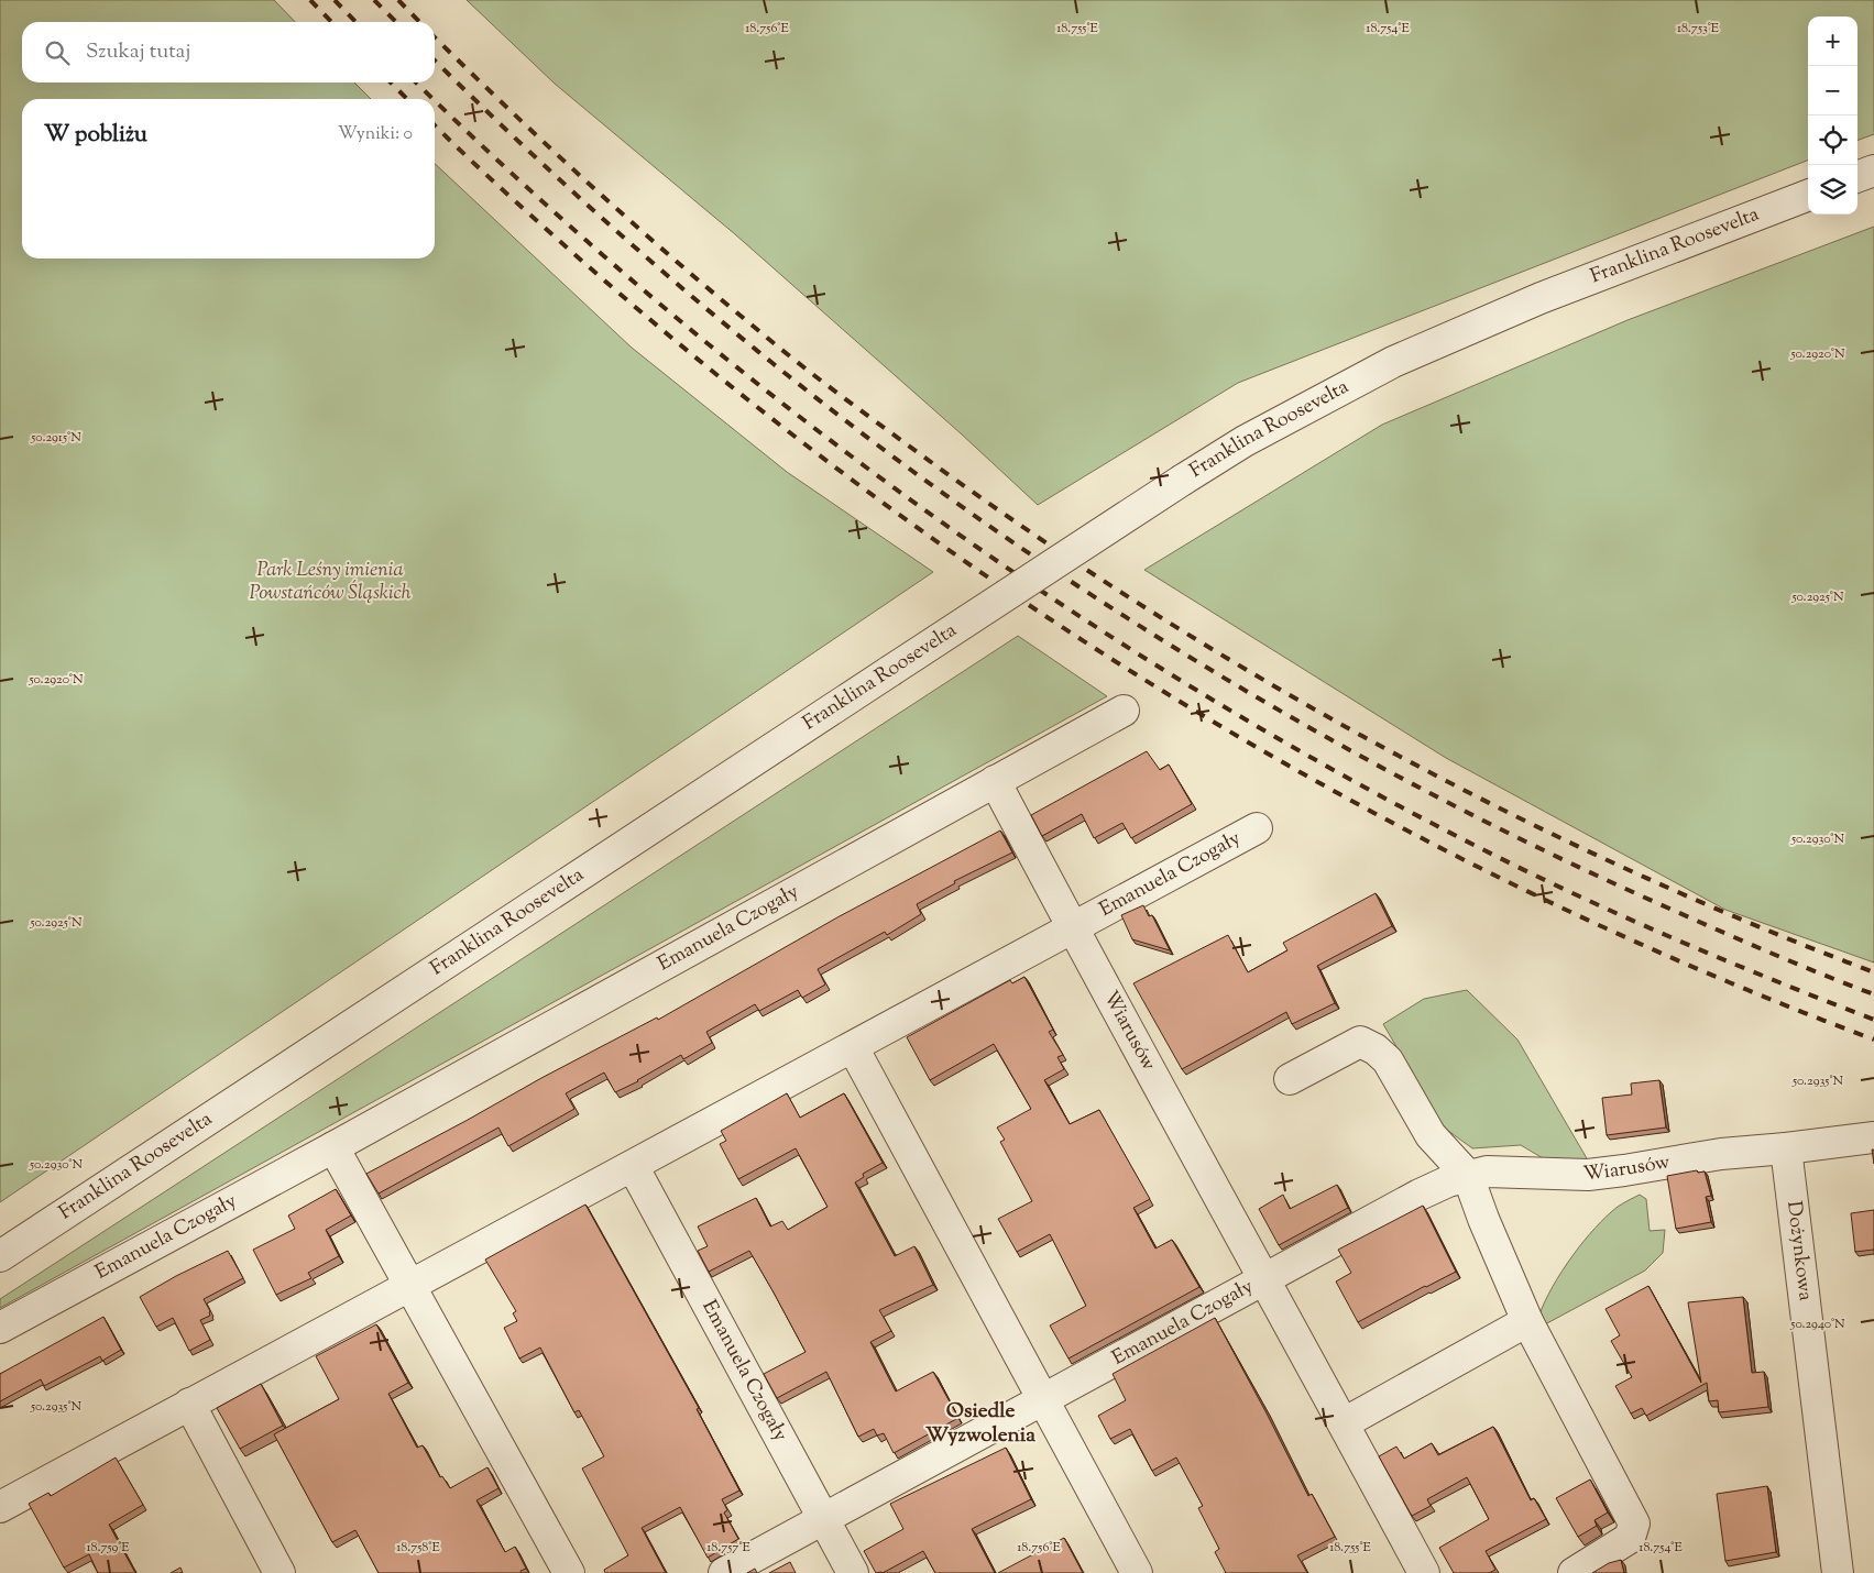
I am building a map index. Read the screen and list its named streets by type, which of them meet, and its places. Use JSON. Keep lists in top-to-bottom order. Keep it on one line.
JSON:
{"streets":{"street":["Franklina Roosevelta","Emanuela Czogały","Wiarusów","Dożynkowa"]},"crossings":[["Emanuela Czogały","Wiarusów"],["Wiarusów","Dożynkowa"]],"districts":["Osiedle Wyzwolenia"],"parks":["Park Leśny imienia Powstańców Śląskich"],"page":{"map_buttons":["+","−"],"search":"Szukaj tutaj","heading":["W pobliżu","Wyniki: 0"]},"coordinates":["18.756°E","18.755°E","18.754°E","18.753°E","50.2920°N","50.2915°N","50.2925°N","50.2930°N","50.2935°N","50.2940°N","18.759°E","18.758°E","18.757°E"]}
